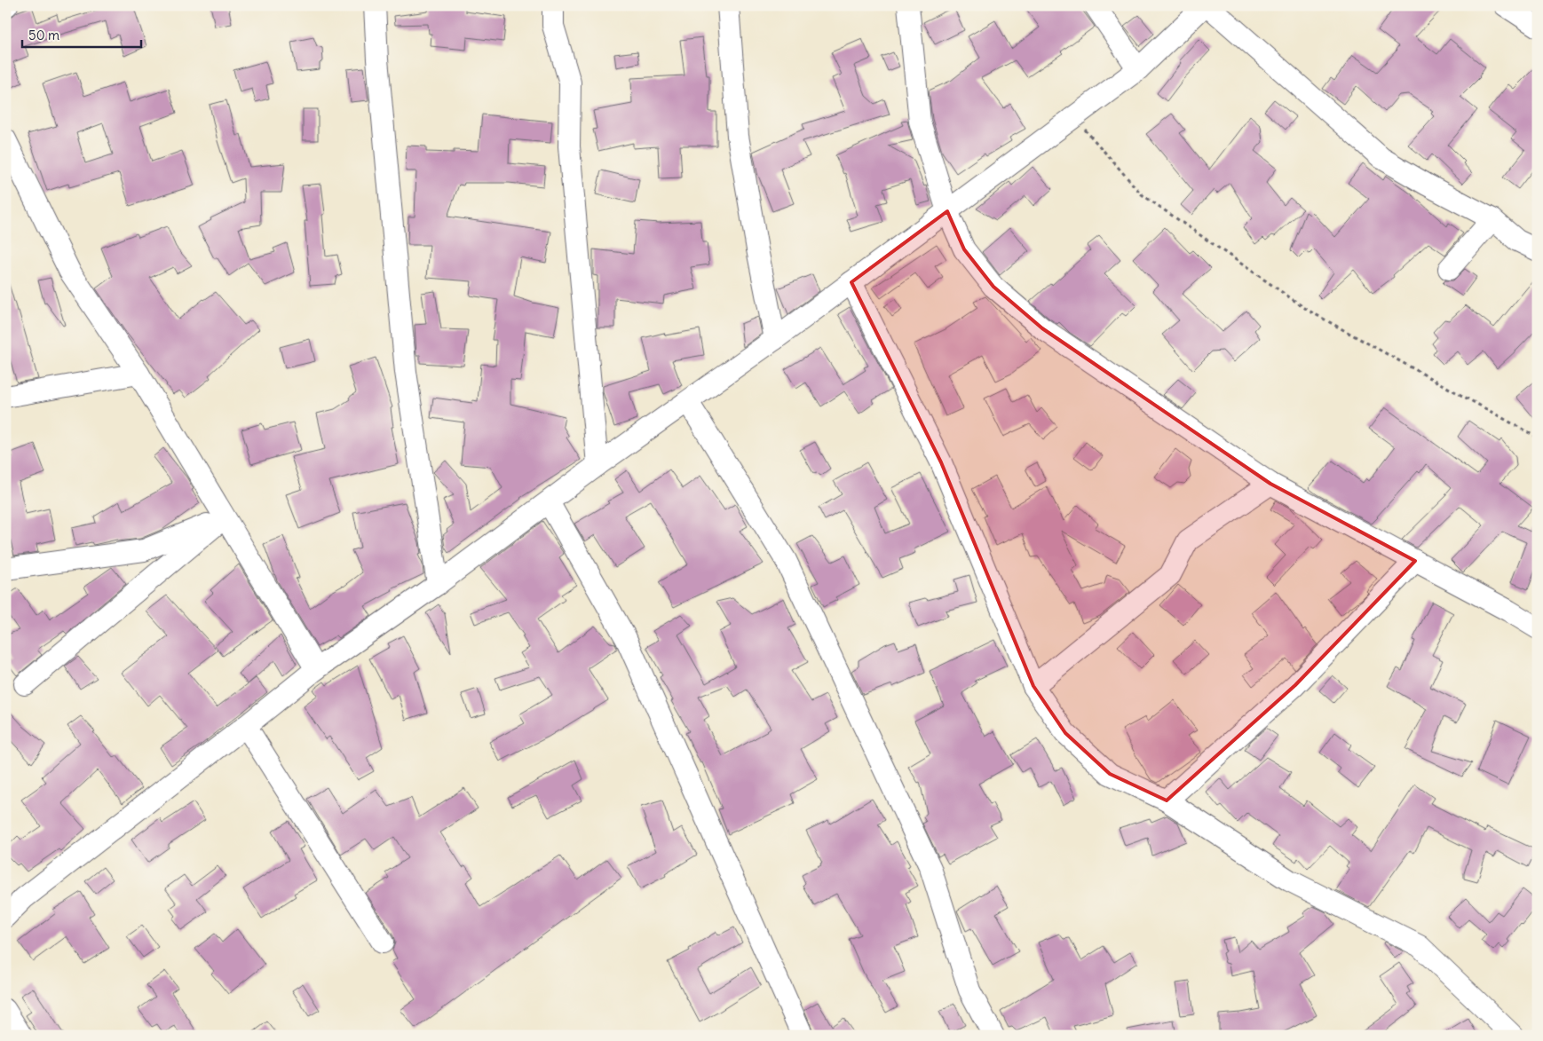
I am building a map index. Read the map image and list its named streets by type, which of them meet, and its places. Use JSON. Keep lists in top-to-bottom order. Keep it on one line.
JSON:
{"scale_bar":"50 m"}
